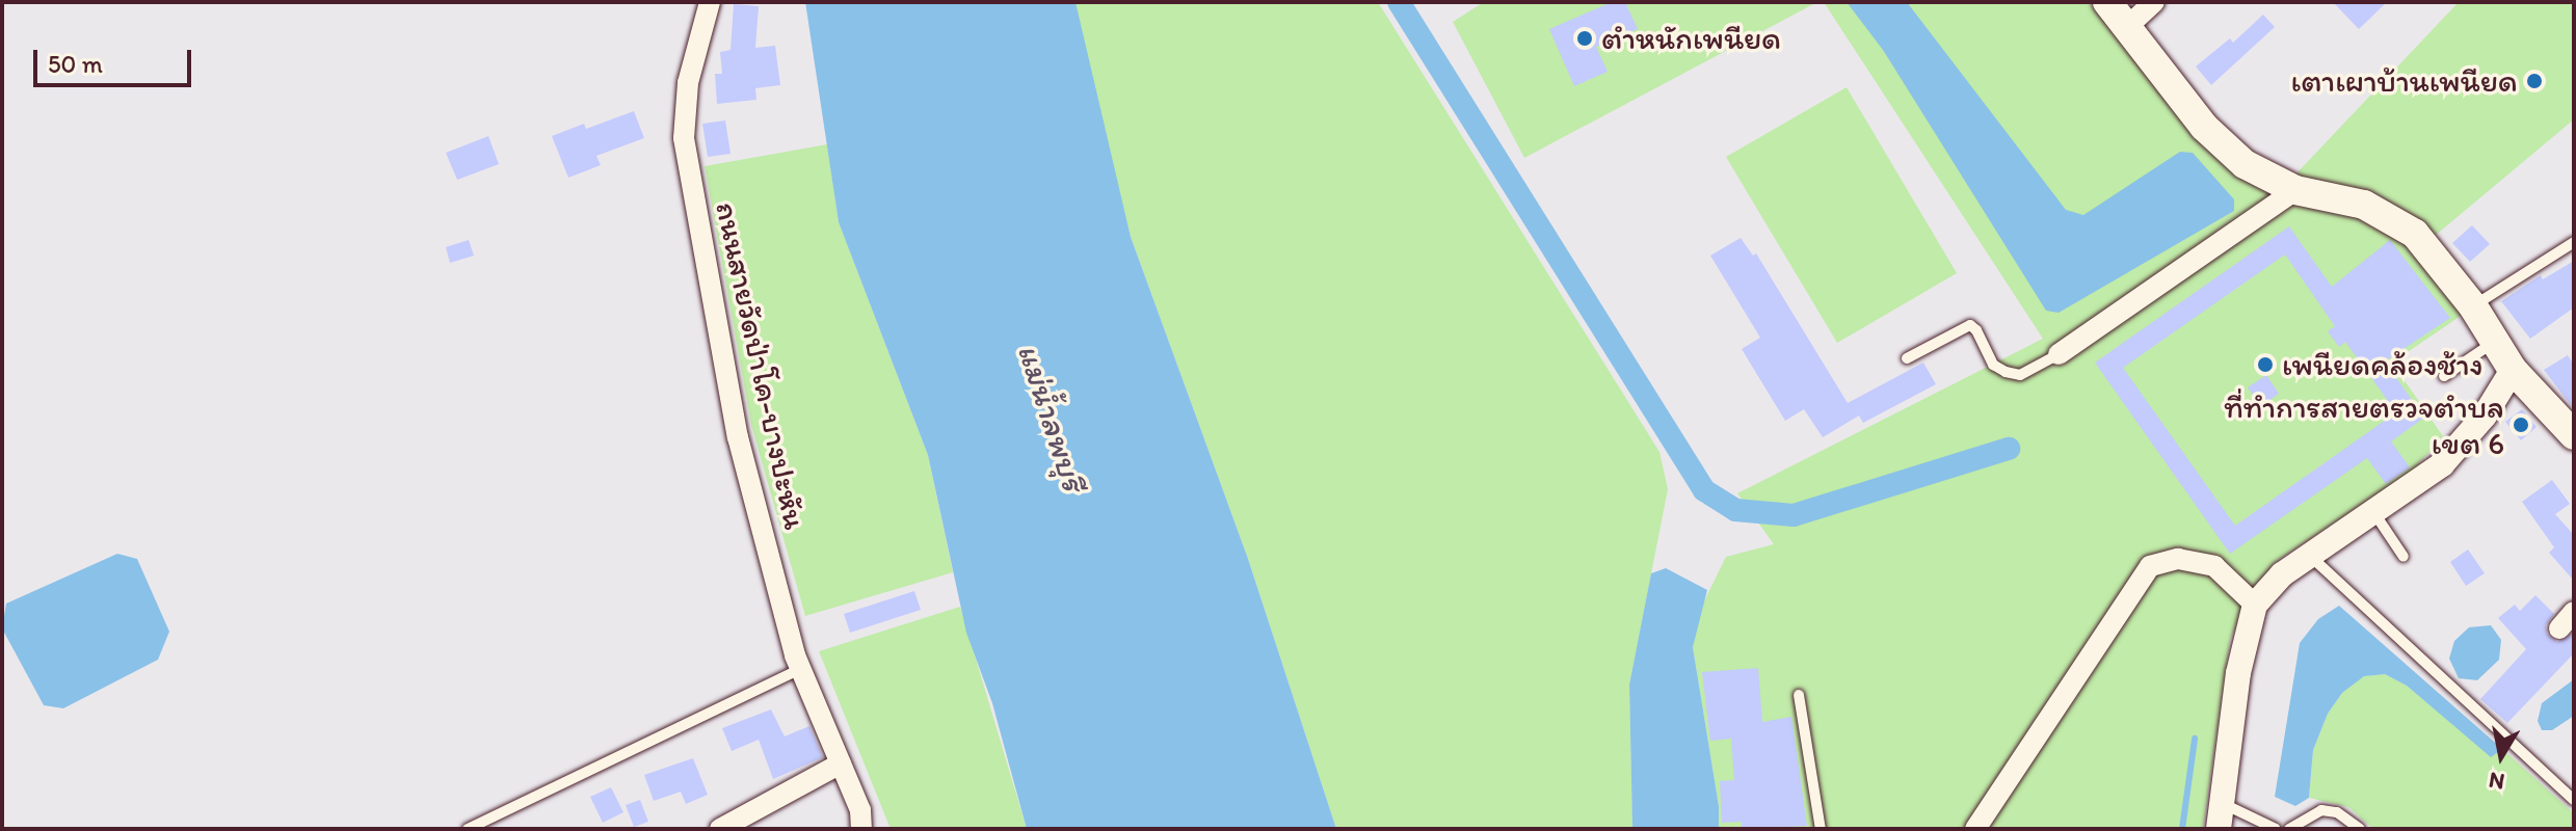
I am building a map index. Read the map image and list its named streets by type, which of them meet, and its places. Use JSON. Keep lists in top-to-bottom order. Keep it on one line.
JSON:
{"streets":{"street":["ถนนสายวัดป่าโค-บางปะหัน"]},"water":["แม่น้ำลพบุรี"],"places":["ตำหนักเพนียด","เตาเผาบ้านเพนียด","เพนียดคล้องช้าง","ที่ทำการสายตรวจตำบล เขต 6"],"scale_bar":"50 m","north":"bottom"}
